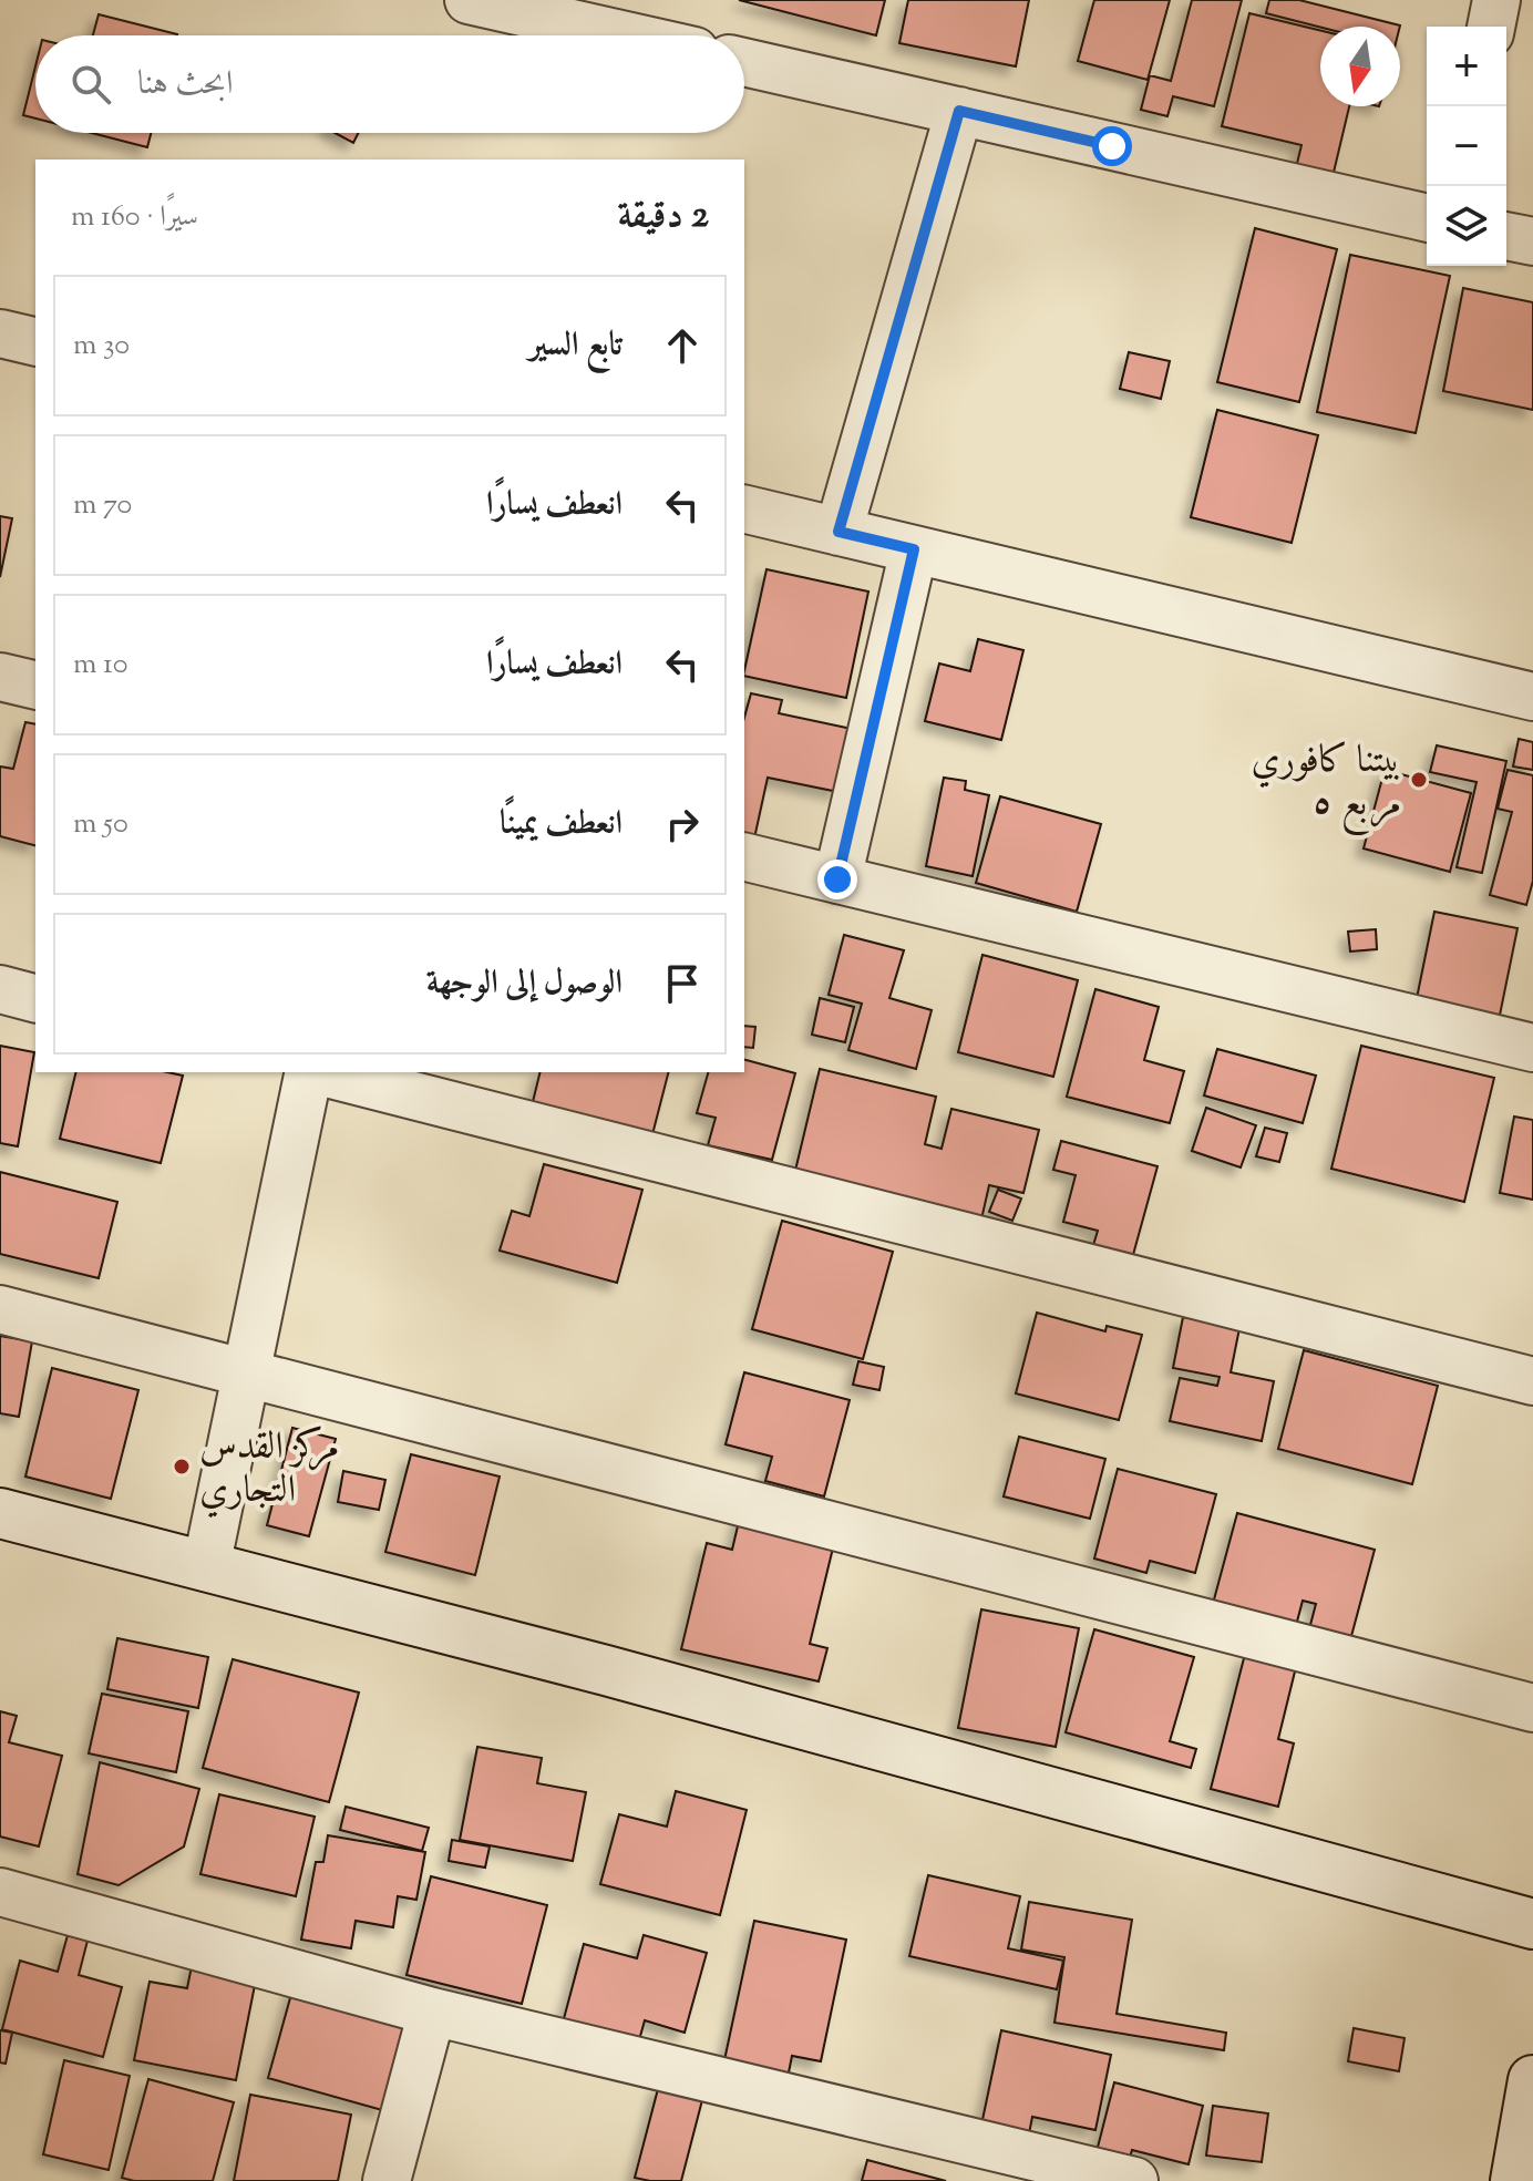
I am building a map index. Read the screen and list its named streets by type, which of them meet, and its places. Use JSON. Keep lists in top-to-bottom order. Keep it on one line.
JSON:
{"places":["بيتنا كافوري مربع ٥","مركز القدس التجاري"],"north":"bottom","page":{"map_buttons":["+","−"],"search":"ابحث هنا","heading":["2 دقيقة","سيرًا · 160 m"],"list":[["تابع السير","30 m"],["انعطف يسارًا","70 m"],["انعطف يسارًا","10 m"],["انعطف يمينًا","50 m"],"الوصول إلى الوجهة"]}}
